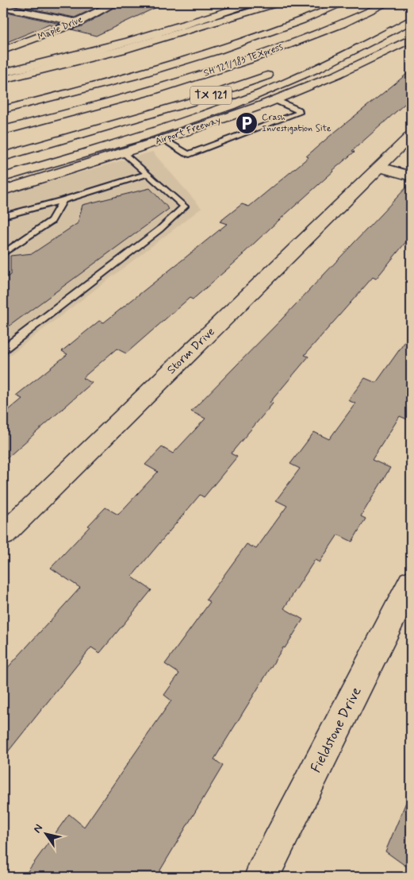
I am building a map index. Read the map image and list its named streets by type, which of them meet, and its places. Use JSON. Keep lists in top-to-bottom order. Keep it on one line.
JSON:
{"streets":{"main road":["Maple Drive","SH 121/183 TEXpress","TX 121","Airport Freeway","Storm Drive","Fieldstone Drive"]},"places":{"parking":["Crash Investigation Site"]},"north":"top left"}
